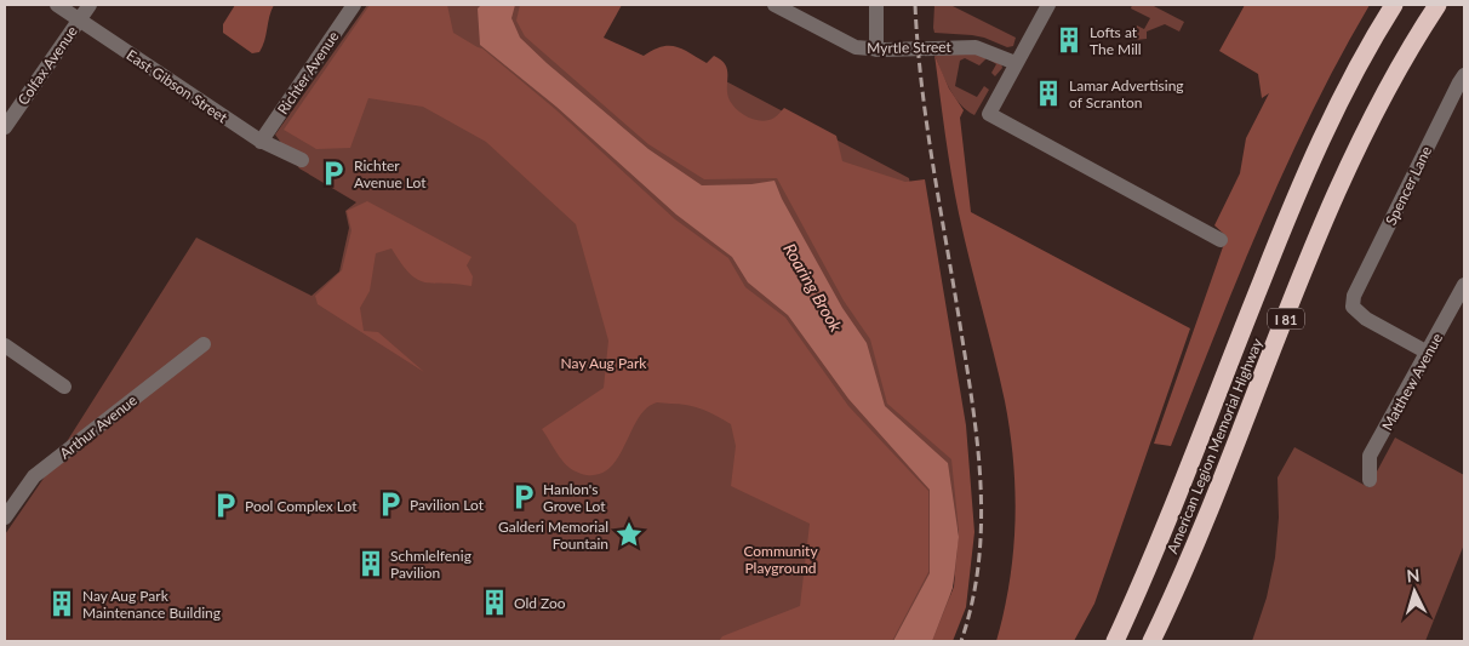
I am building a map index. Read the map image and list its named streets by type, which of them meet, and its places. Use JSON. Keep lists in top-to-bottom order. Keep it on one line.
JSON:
{"streets":{"highway":["I 81","American Legion Memorial Highway"],"street":["Myrtle Street","Colfax Avenue","Richter Avenue","East Gibson Street","Spencer Lane","Matthew Avenue","Arthur Avenue"]},"crossings":[["Colfax Avenue","East Gibson Street"],["Richter Avenue","East Gibson Street"],["Spencer Lane","Matthew Avenue"]],"water":["Roaring Brook"],"parks":["Nay Aug Park","Community Playground"],"places":{"building":["Lofts at The Mill","Lamar Advertising of Scranton","Schmlelfenig Pavilion","Old Zoo","Nay Aug Park Maintenance Building"],"parking":["Richter Avenue Lot","Hanlon's Grove Lot","Pavilion Lot","Pool Complex Lot"],"place":["Galderi Memorial Fountain"]},"north":"top"}
